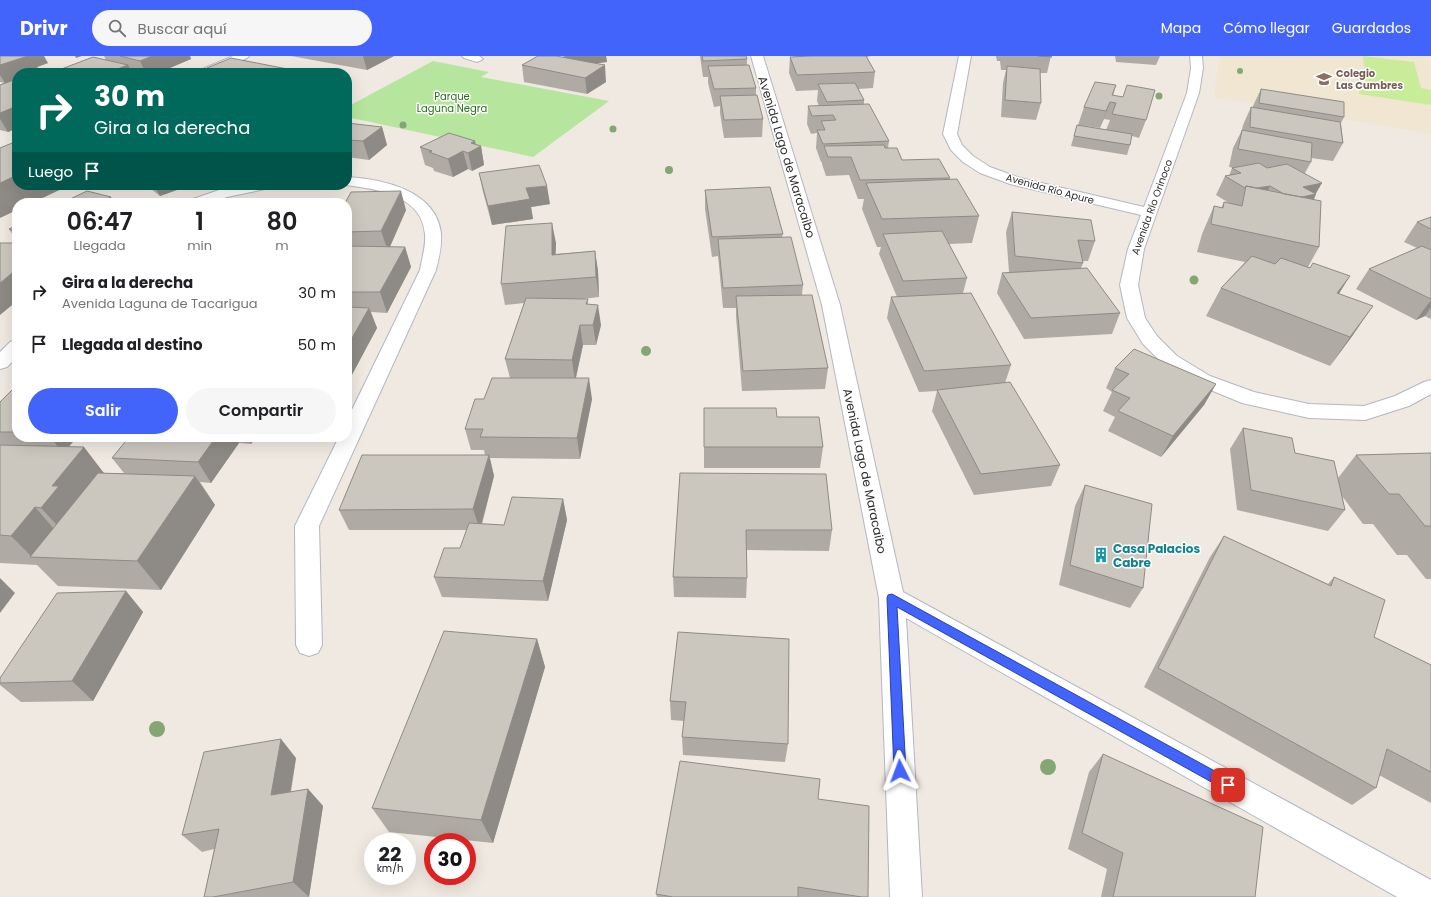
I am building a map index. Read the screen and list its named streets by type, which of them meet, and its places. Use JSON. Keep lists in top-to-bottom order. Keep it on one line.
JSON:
{"streets":{"street":["Avenida Lago de Maracaibo","Avenida Río Apure","Avenida Río Orinoco"]},"crossings":[["Avenida Río Apure","Avenida Río Orinoco"]],"parks":["Parque Laguna Negra"],"places":{"school or university":["Colegio Las Cumbres"],"building":["Casa Palacios Cabre"]},"page":{"header":"Drivr","search":"Buscar aquí","nav":["Mapa","Cómo llegar","Guardados"],"turn":["30 m","Gira a la derecha"],"then":"Luego","eta":["06:47","Llegada","1","min","80","m"],"list":[{"name":"Gira a la derecha","note":"Avenida Laguna de Tacarigua","value":"30 m"},{"name":"Llegada al destino","value":"50 m"}],"buttons":["Salir","Compartir"],"speed":"22 km/h","limit":"30"}}
